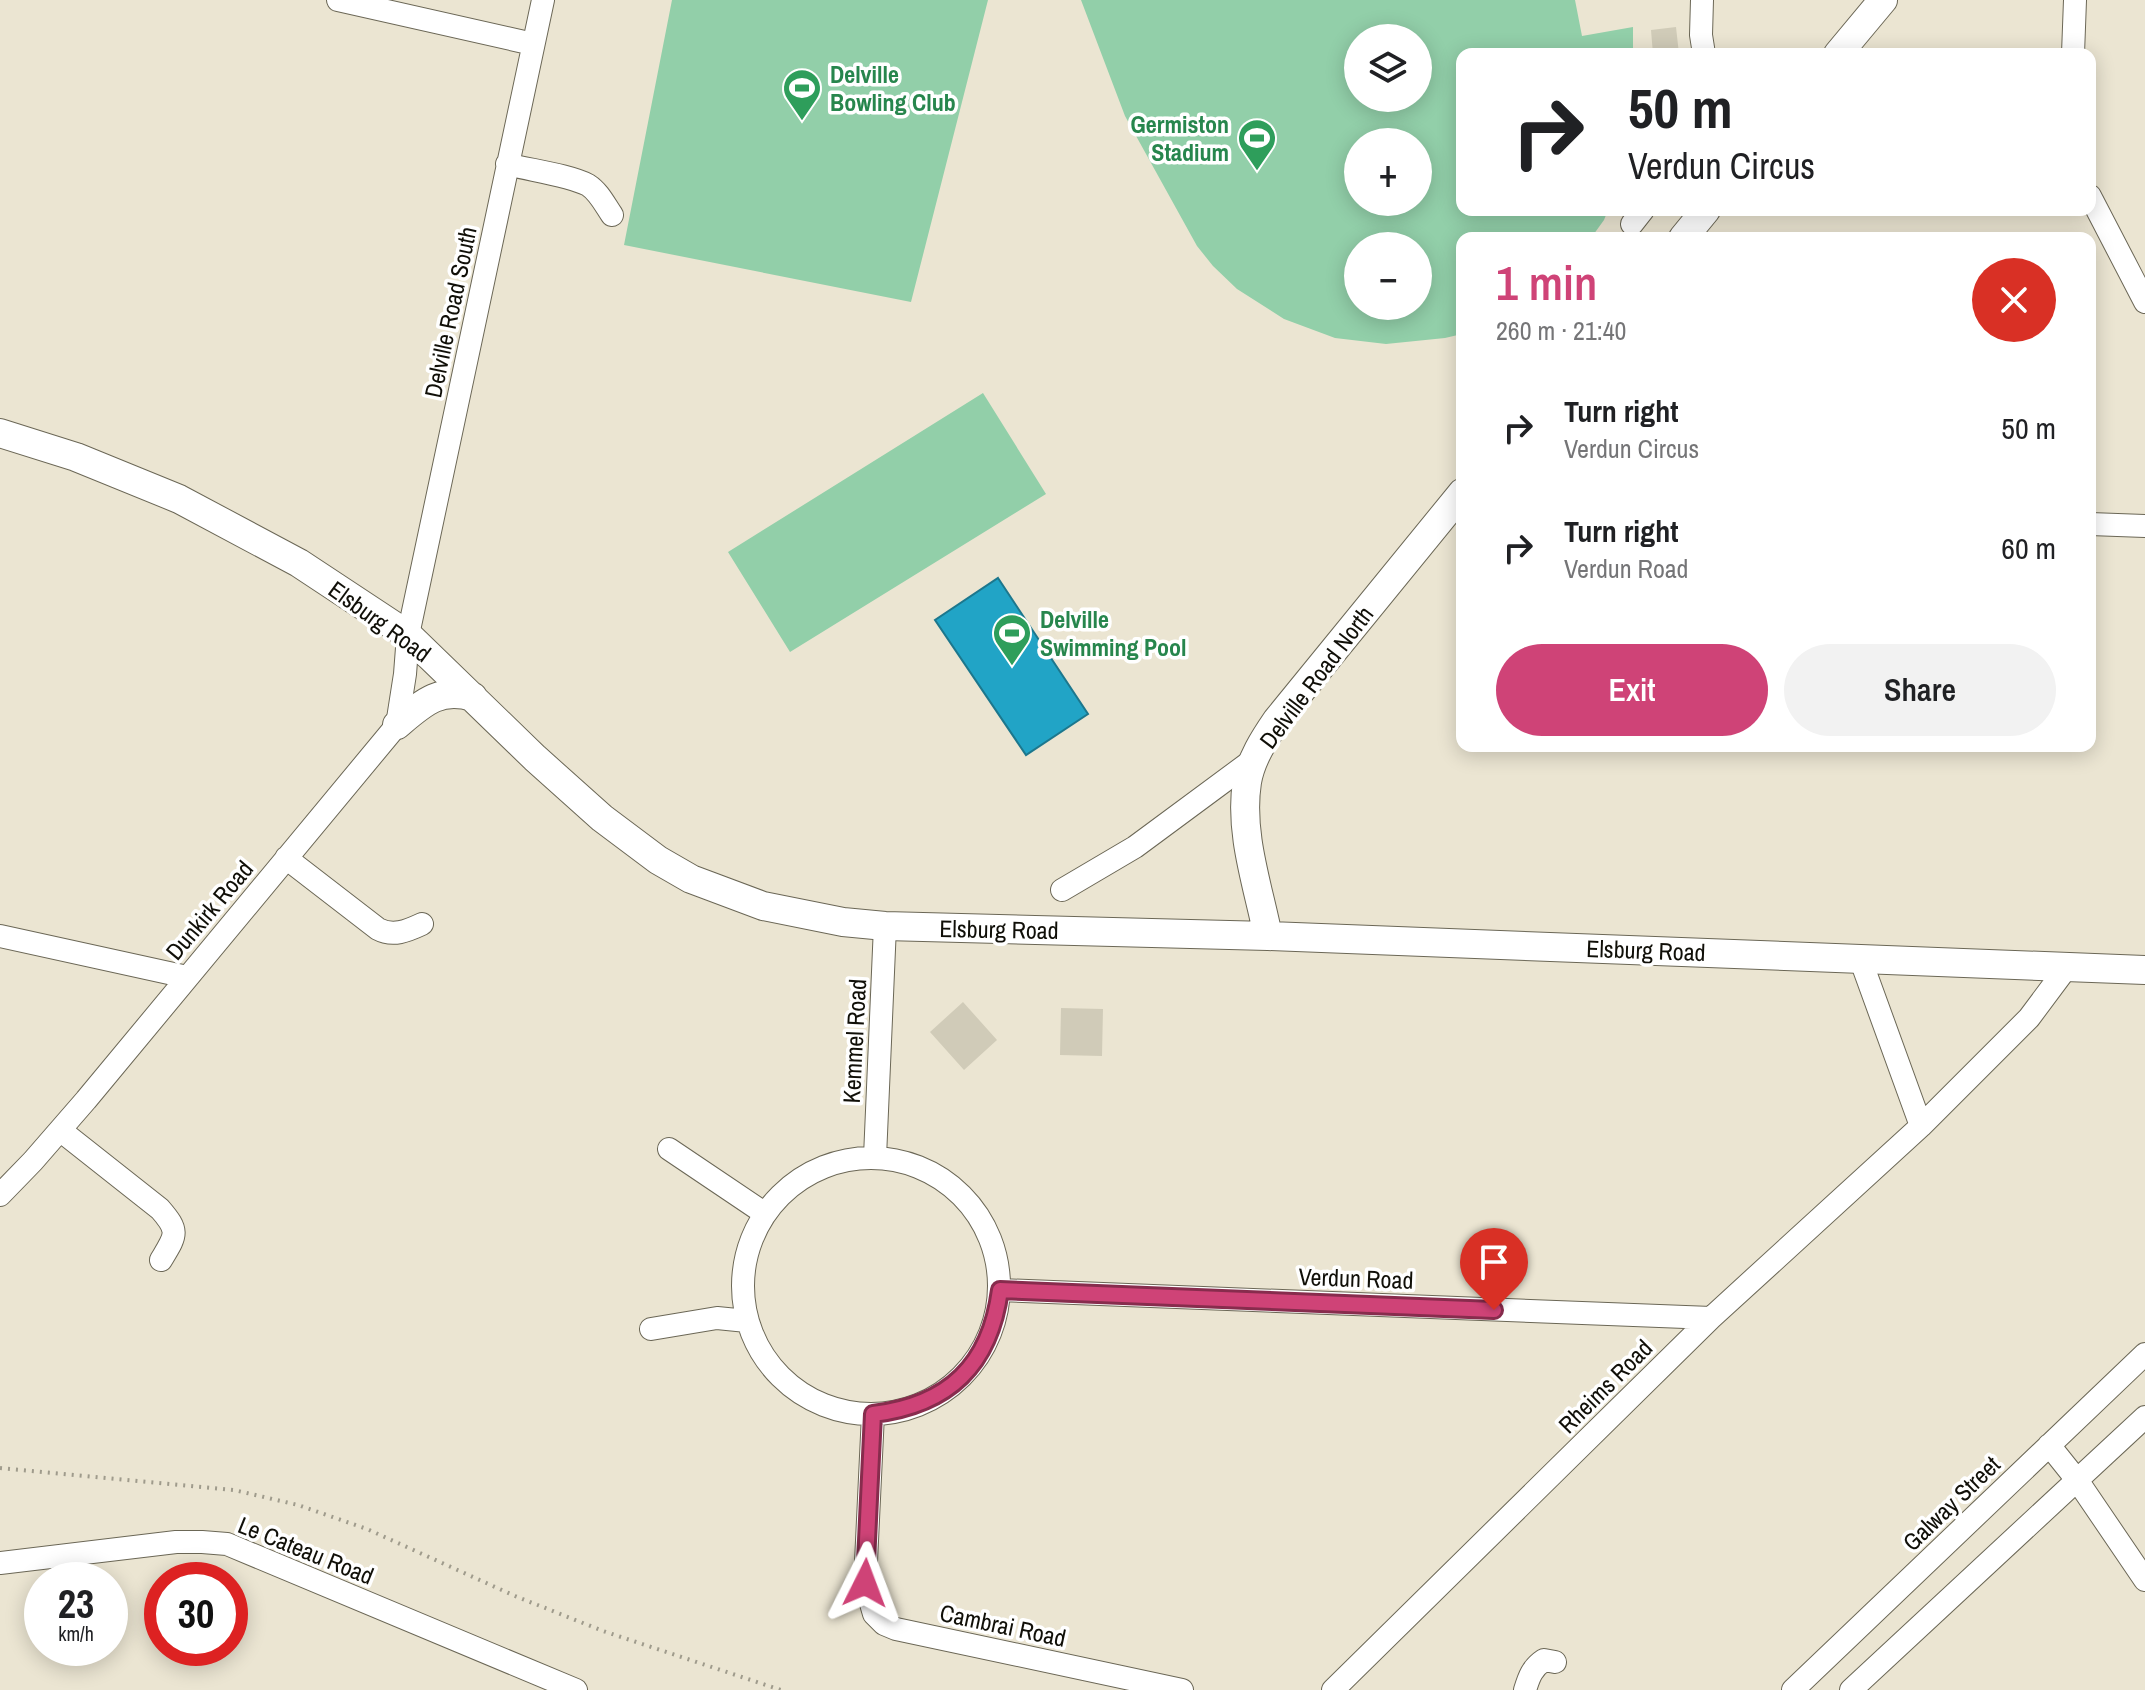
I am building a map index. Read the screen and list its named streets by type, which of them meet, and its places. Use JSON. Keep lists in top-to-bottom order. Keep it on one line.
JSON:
{"streets":{"main road":["Elsburg Road","Delville Road North"],"street":["Delville Road South","Dunkirk Road","Kemmel Road","Verdun Road","Rheims Road","Galway Street","Le Cateau Road","Cambrai Road"]},"crossings":[["Delville Road South","Elsburg Road"],["Elsburg Road","Delville Road North"],["Elsburg Road","Kemmel Road"],["Elsburg Road","Rheims Road"],["Kemmel Road","Verdun Road"],["Kemmel Road","Cambrai Road"],["Verdun Road","Rheims Road"],["Verdun Road","Cambrai Road"]],"places":{"sports":["Delville Bowling Club","Germiston Stadium","Delville Swimming Pool"]},"page":{"map_buttons":["+","−"],"turn":["50 m","Verdun Circus"],"heading":["1 min","260 m · 21:40"],"list":[{"name":"Turn right","note":"Verdun Circus","value":"50 m"},{"name":"Turn right","note":"Verdun Road","value":"60 m"}],"buttons":["Exit","Share"],"speed":"23 km/h","limit":"30"}}
